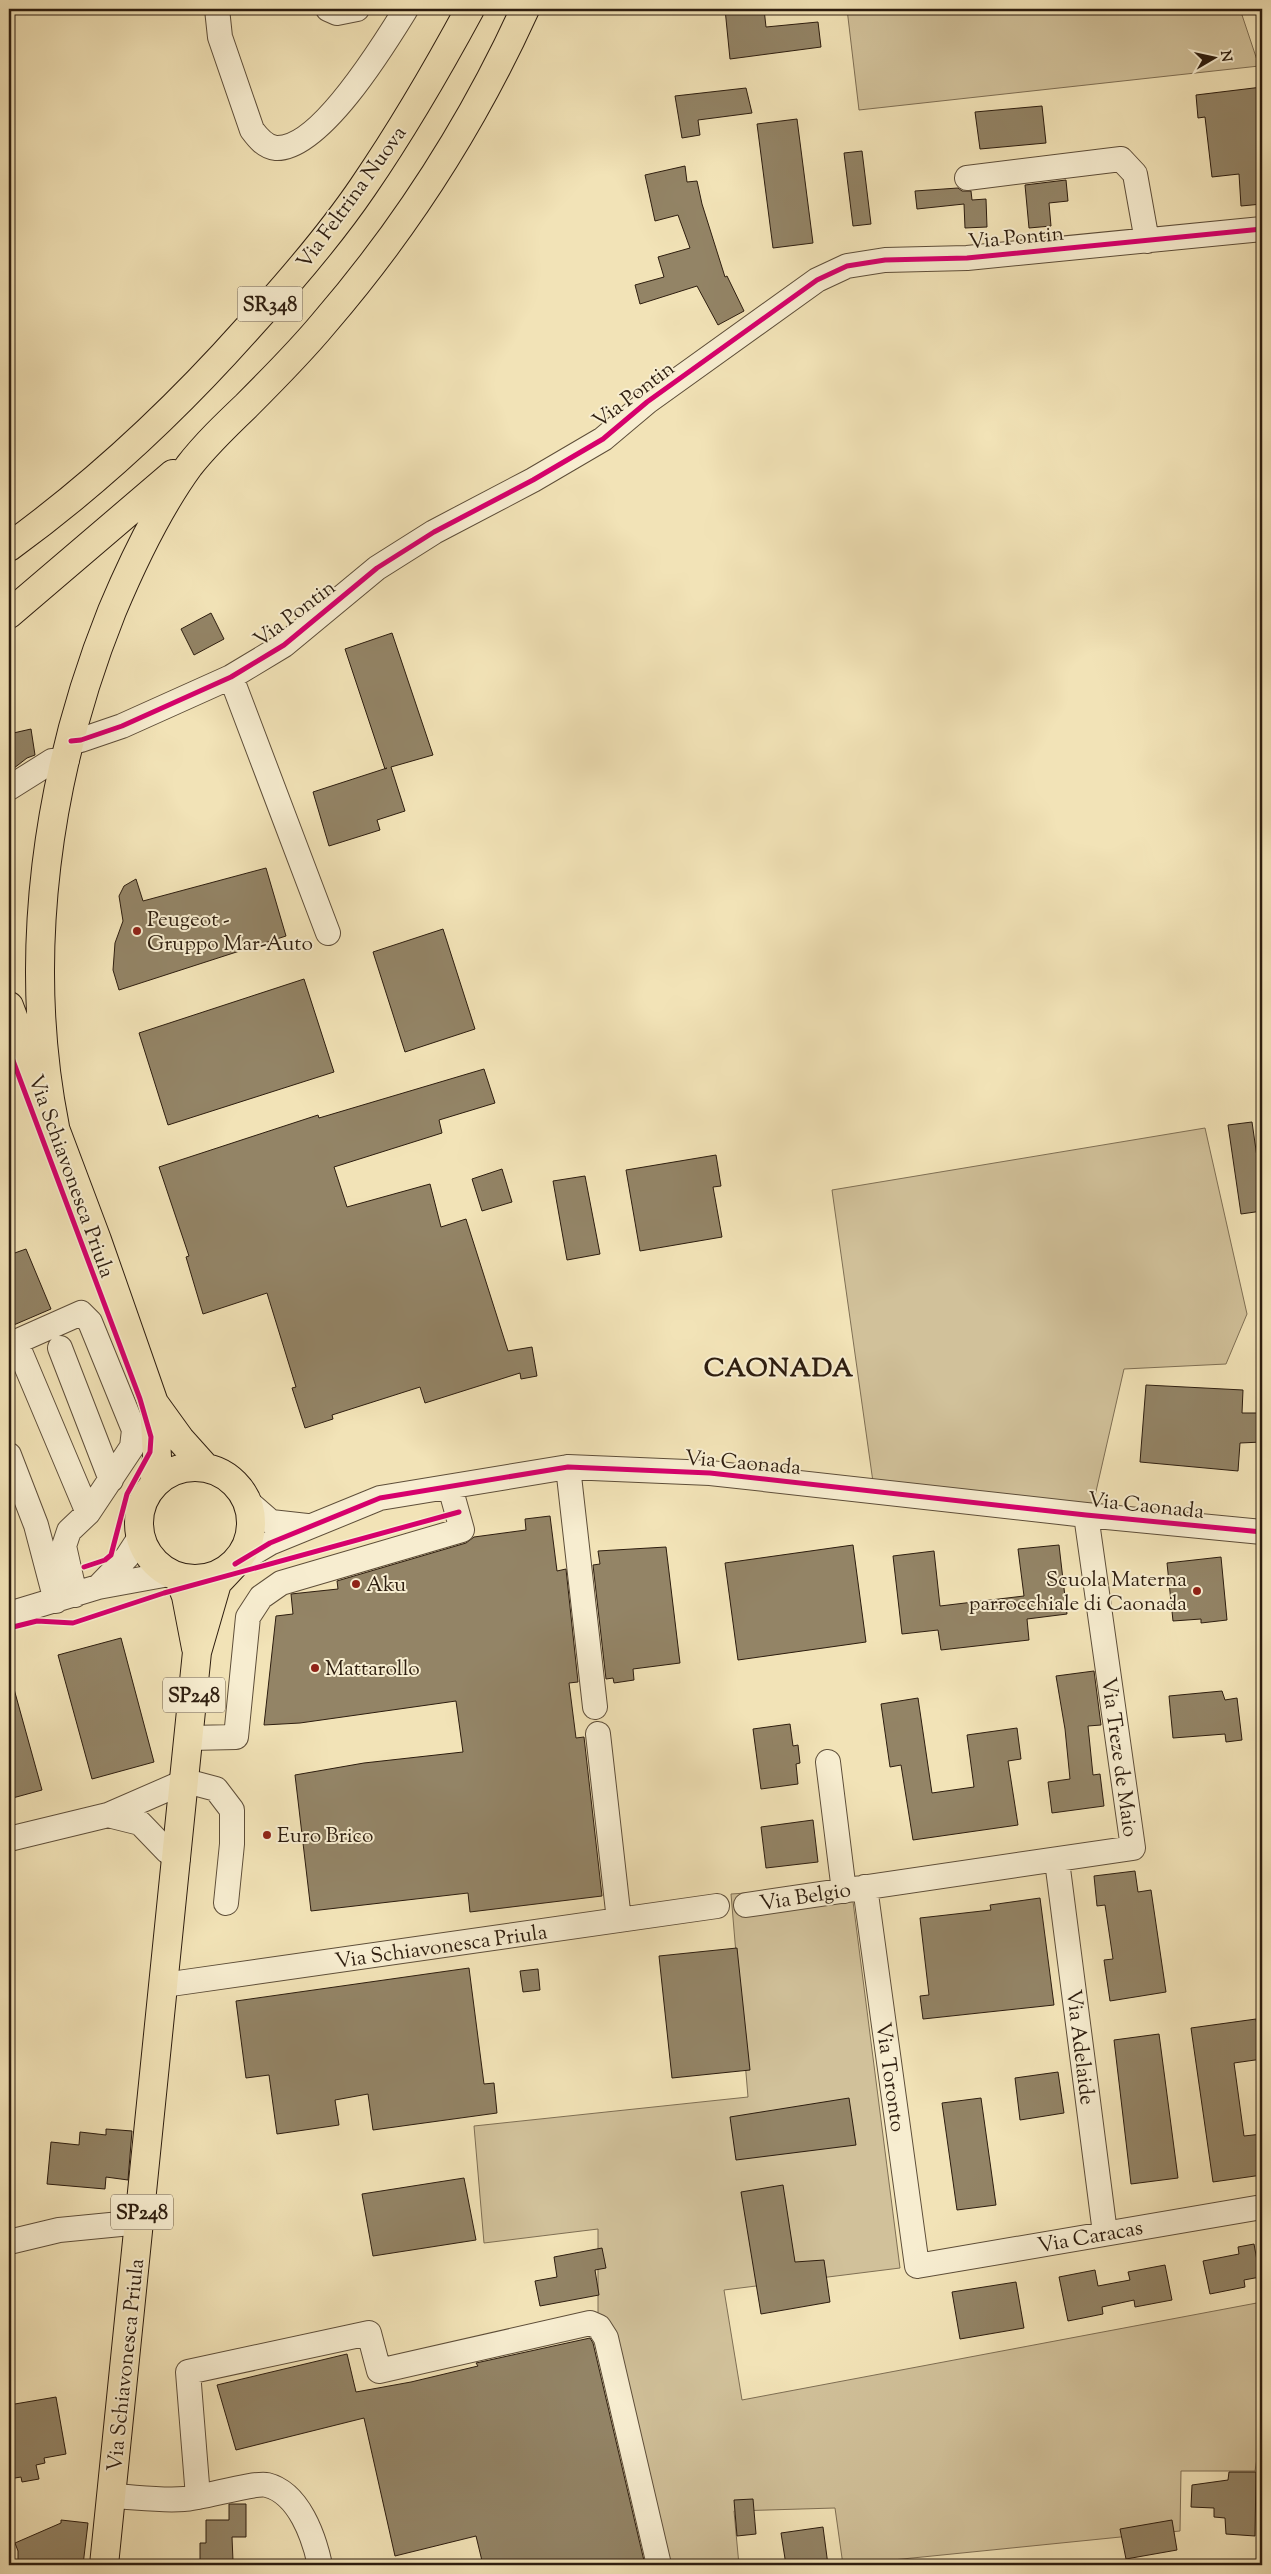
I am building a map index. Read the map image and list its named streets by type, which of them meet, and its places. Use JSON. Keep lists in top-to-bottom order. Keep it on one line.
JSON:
{"streets":{"main road":["Via Feltrina Nuova","SR348","Via Schiavonesca Priula","SP248"],"street":["Via Pontin","Via Caonada","Via Treze de Maio","Via Belgio","Via Adelaide","Via Toronto","Via Caracas"]},"crossings":[["Via Schiavonesca Priula","Via Caonada"],["Via Caonada","Via Treze de Maio"],["Via Treze de Maio","Via Belgio"],["Via Treze de Maio","Via Adelaide"],["Via Treze de Maio","Via Toronto"],["Via Belgio","Via Toronto"],["Via Adelaide","Via Caracas"],["Via Toronto","Via Caracas"]],"districts":["CAONADA"],"places":["Peugeot - Gruppo Mar-Auto","Aku","Scuola Materna parrocchiale di Caonada","Mattarollo","Euro Brico"],"north":"right"}
